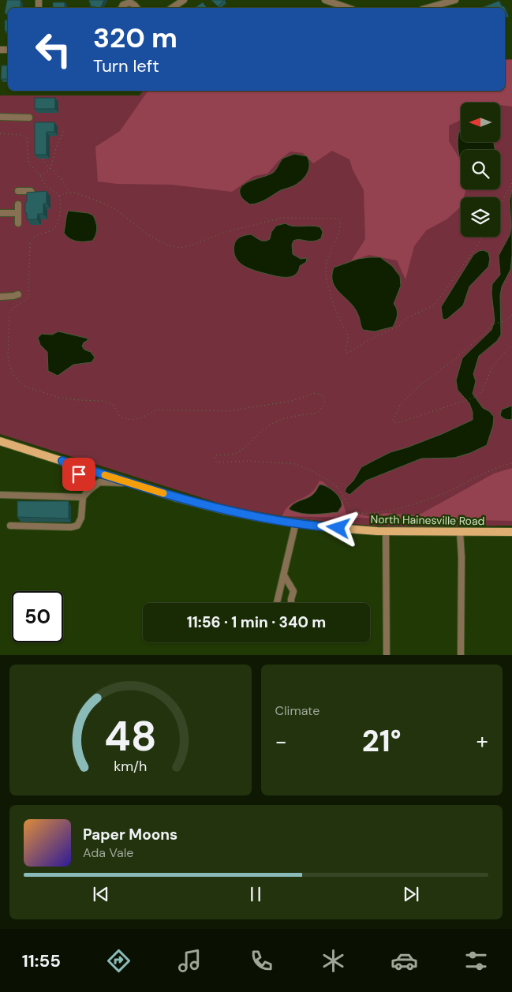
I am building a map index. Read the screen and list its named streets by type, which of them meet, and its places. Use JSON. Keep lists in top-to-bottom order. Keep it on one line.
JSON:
{"streets":{"main road":["North Hainesville Road"]},"north":"left","page":{"turn":["320 m","Turn left"],"limit":"50","trip":"11:56 · 1 min · 340 m","tile":"Climate","heat":["−","21°","+"],"song":["Paper Moons","Ada Vale"],"tabs":"11:55","gauge":["48","km/h"]}}
